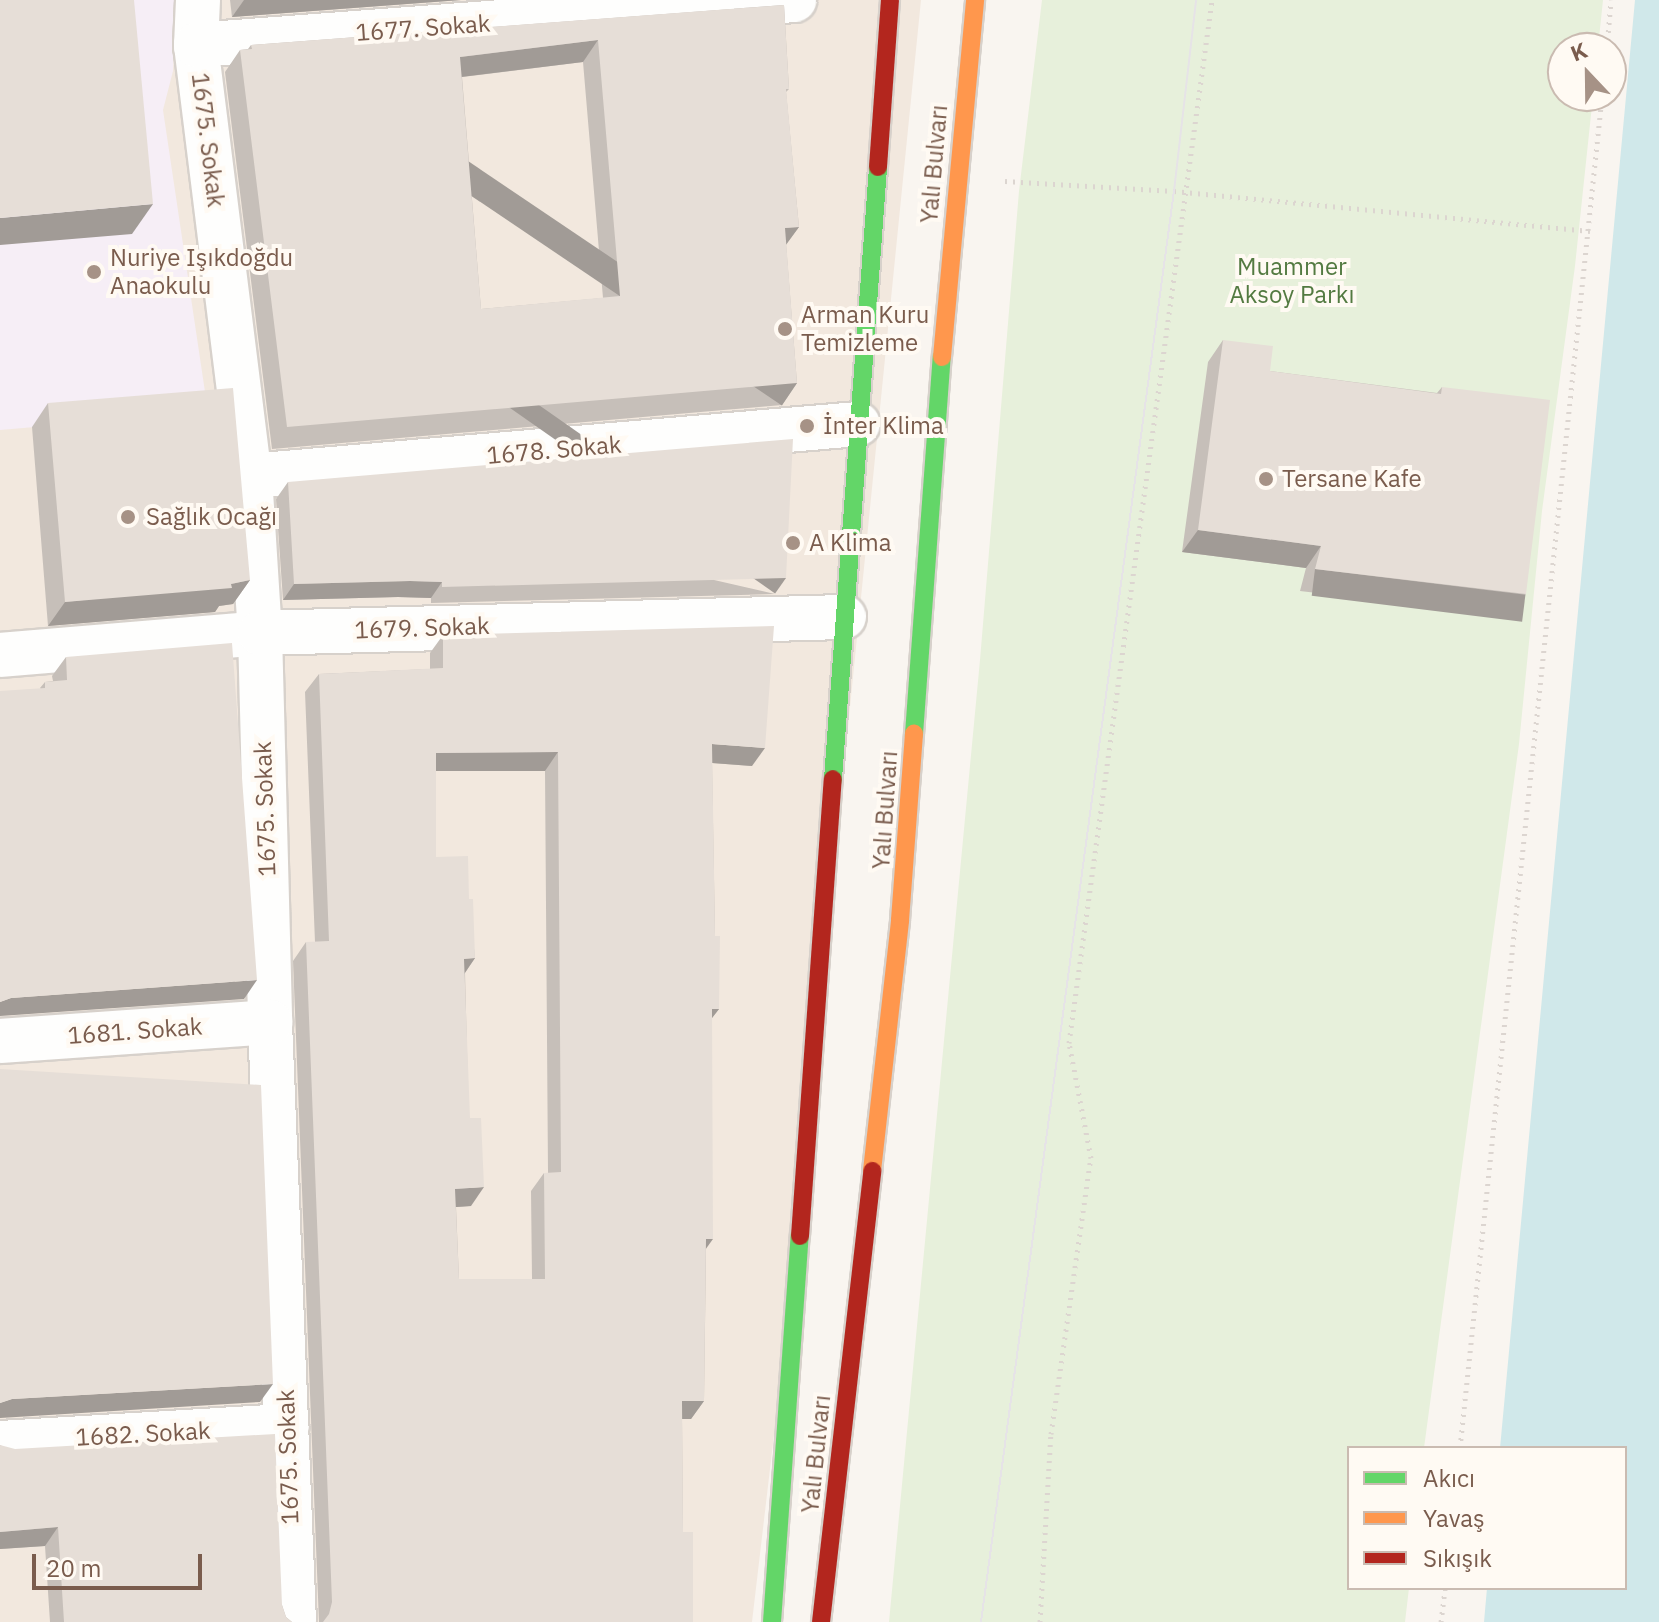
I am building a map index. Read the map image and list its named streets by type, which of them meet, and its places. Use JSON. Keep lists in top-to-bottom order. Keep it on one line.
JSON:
{"streets":{"main road":["Yalı Bulvarı"],"street":["1677. Sokak","1675. Sokak","1678. Sokak","1679. Sokak","1681. Sokak","1682. Sokak"]},"crossings":[["1677. Sokak","1675. Sokak"],["1675. Sokak","1678. Sokak"],["1675. Sokak","1679. Sokak"],["1675. Sokak","1681. Sokak"],["1675. Sokak","1682. Sokak"],["Yalı Bulvarı","1678. Sokak"],["Yalı Bulvarı","1679. Sokak"]],"parks":["Muammer Aksoy Parkı"],"places":["Nuriye Işıkdoğdu Anaokulu","Arman Kuru Temizleme","İnter Klima","Tersane Kafe","Sağlık Ocağı","A Klima"],"legend":["Akıcı","Yavaş","Sıkışık"],"scale_bar":"20 m","north":"top"}
